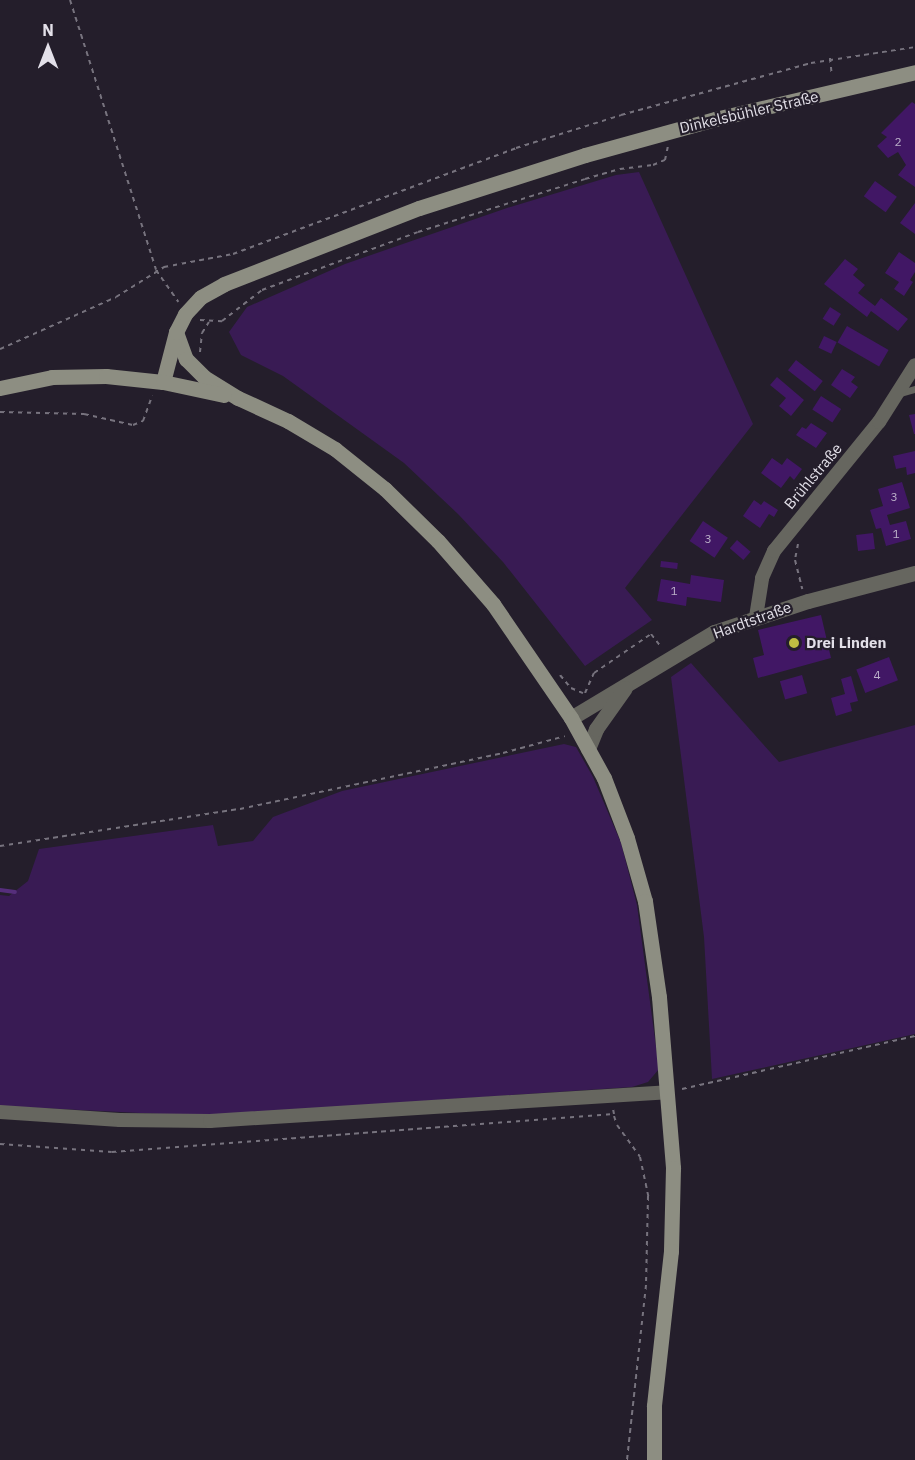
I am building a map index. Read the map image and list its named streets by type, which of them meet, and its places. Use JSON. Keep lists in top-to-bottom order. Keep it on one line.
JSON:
{"streets":{"main road":["Dinkelsbühler Straße"],"street":["Brühlstraße","Hardtstraße"]},"crossings":[["Brühlstraße","Hardtstraße"]],"places":["Drei Linden"],"house_numbers":["2","3","1","3","1","4"],"north":"top"}
